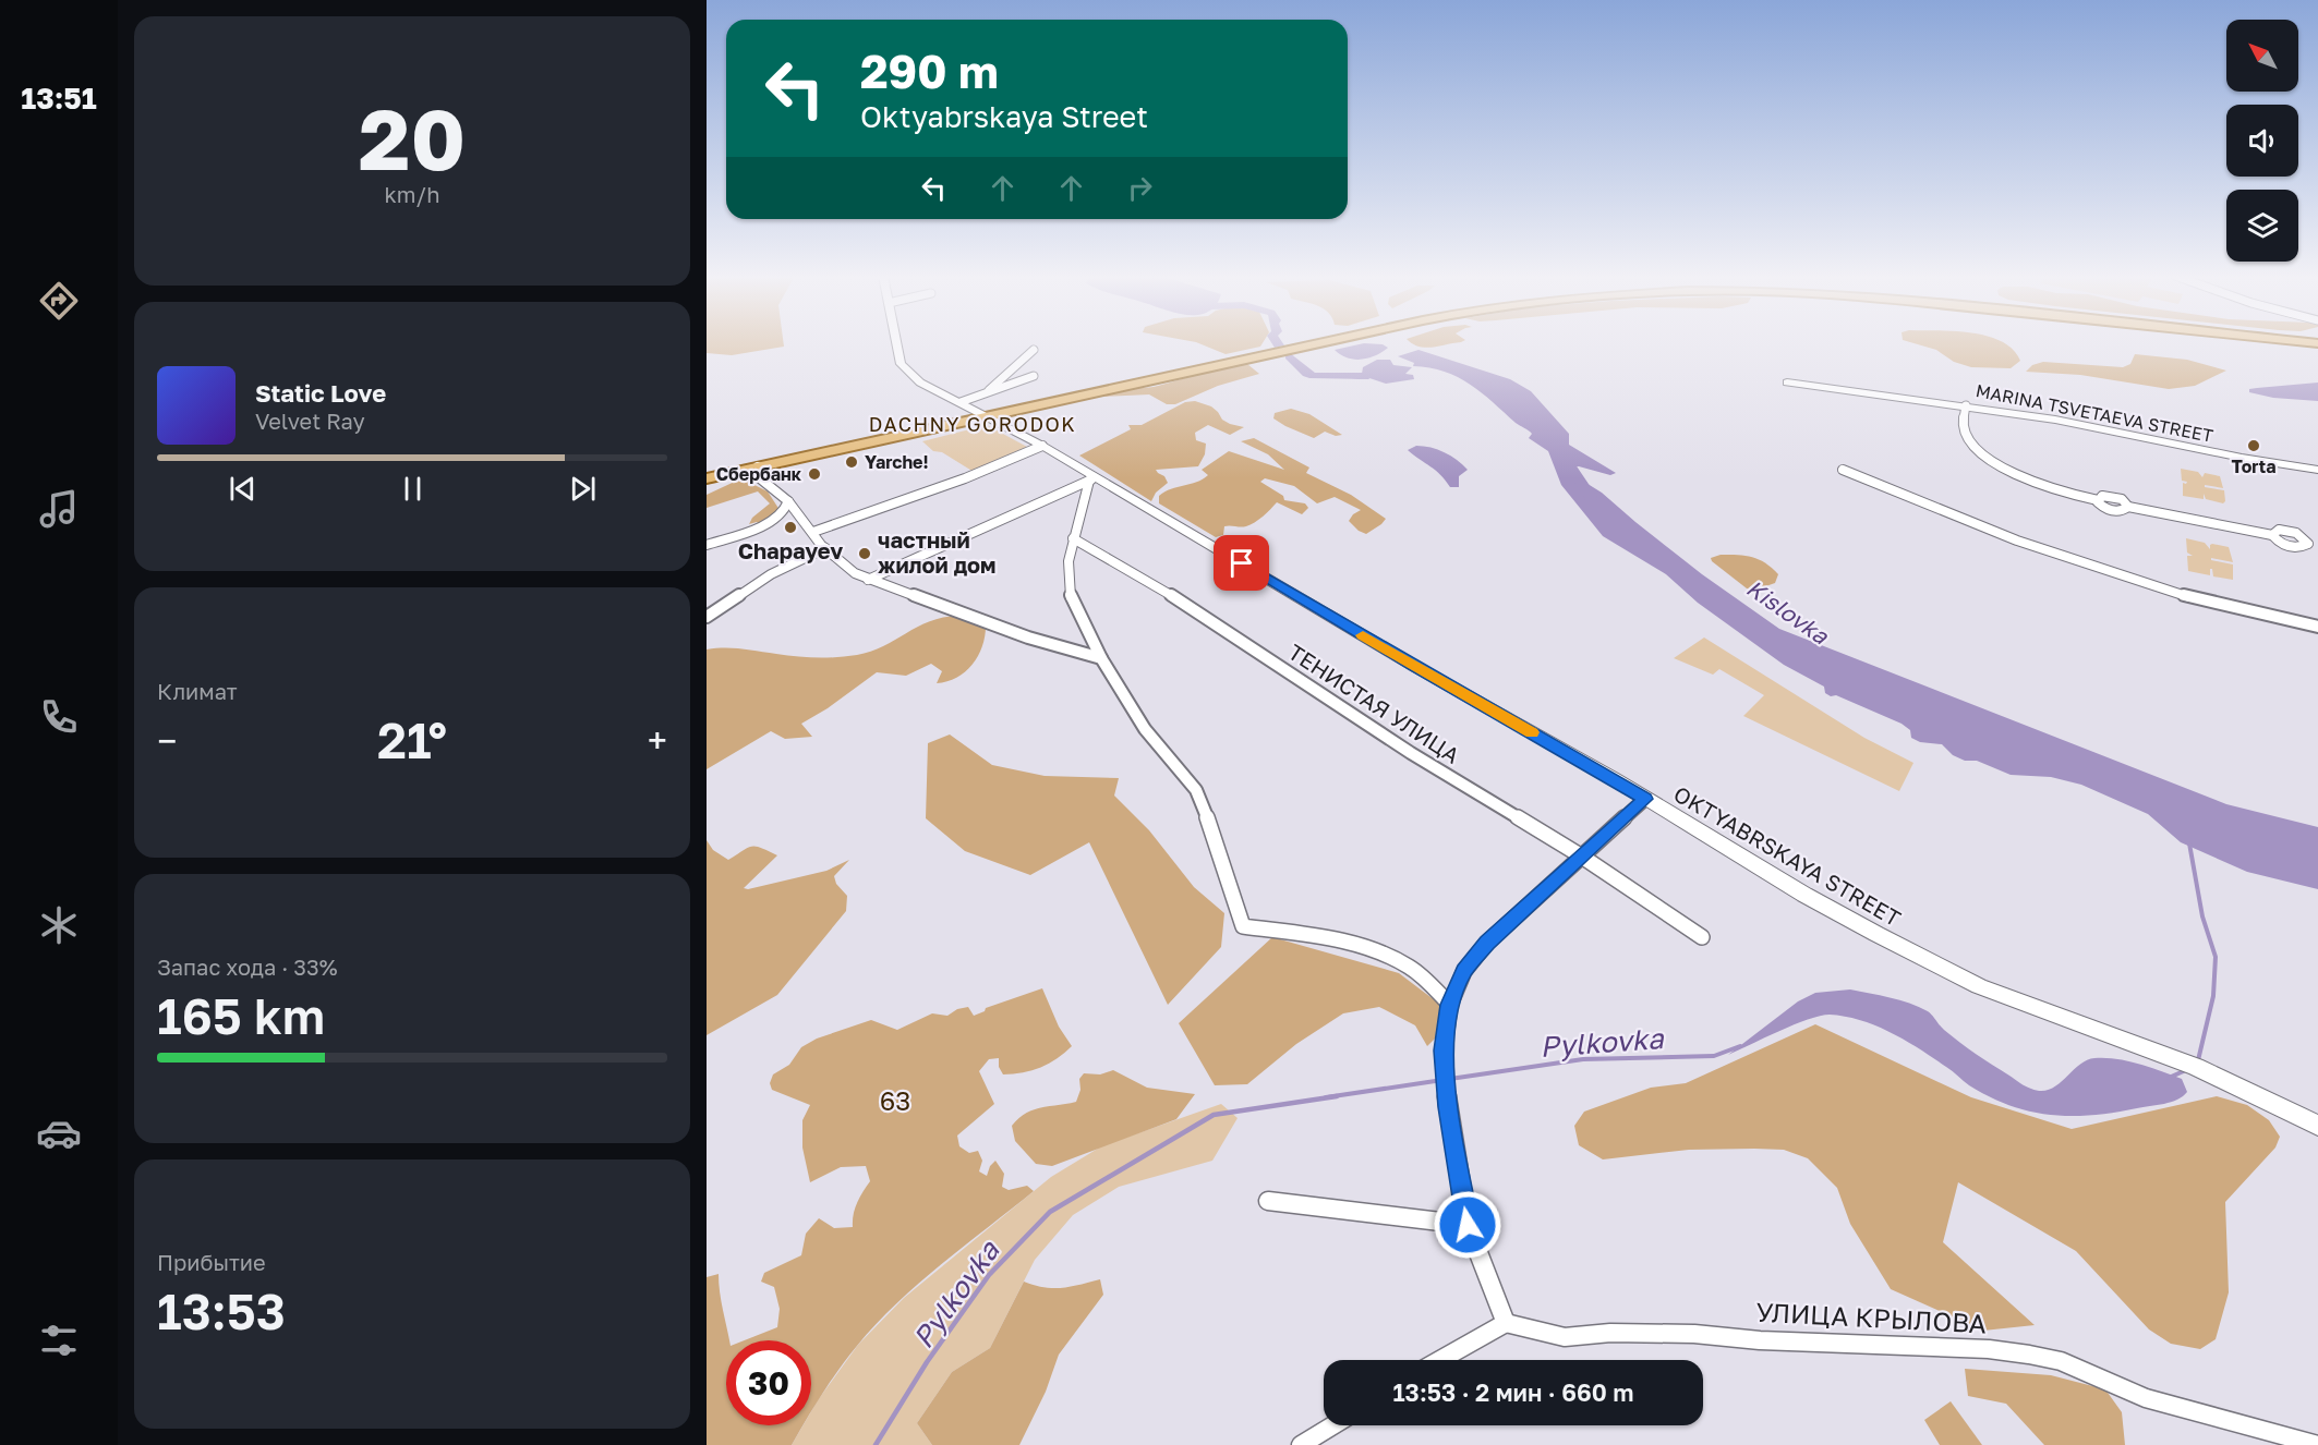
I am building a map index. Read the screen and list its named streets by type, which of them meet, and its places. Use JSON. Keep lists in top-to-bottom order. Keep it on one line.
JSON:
{"streets":{"street":["MARINA TSVETAEVA STREET","ТЕНИСТАЯ УЛИЦА","OKTYABRSKAYA STREET","УЛИЦА КРЫЛОВА"]},"districts":["DACHNY GORODOK"],"water":["Kislovka","Pylkovka"],"parks":["63"],"places":["Torta","Yarche!","Сбербанк","Chapayev","частный жилой дом"],"north":"top left","page":{"tabs":"13:51","tile":[["20","km/h"],"Климат",["Запас хода · 33%","165 km"],["Прибытие","13:53"]],"turn":["290 m","Oktyabrskaya Street"],"song":["Static Love","Velvet Ray"],"heat":["−","21°","+"],"limit":"30","trip":"13:53 · 2 мин · 660 m"}}
